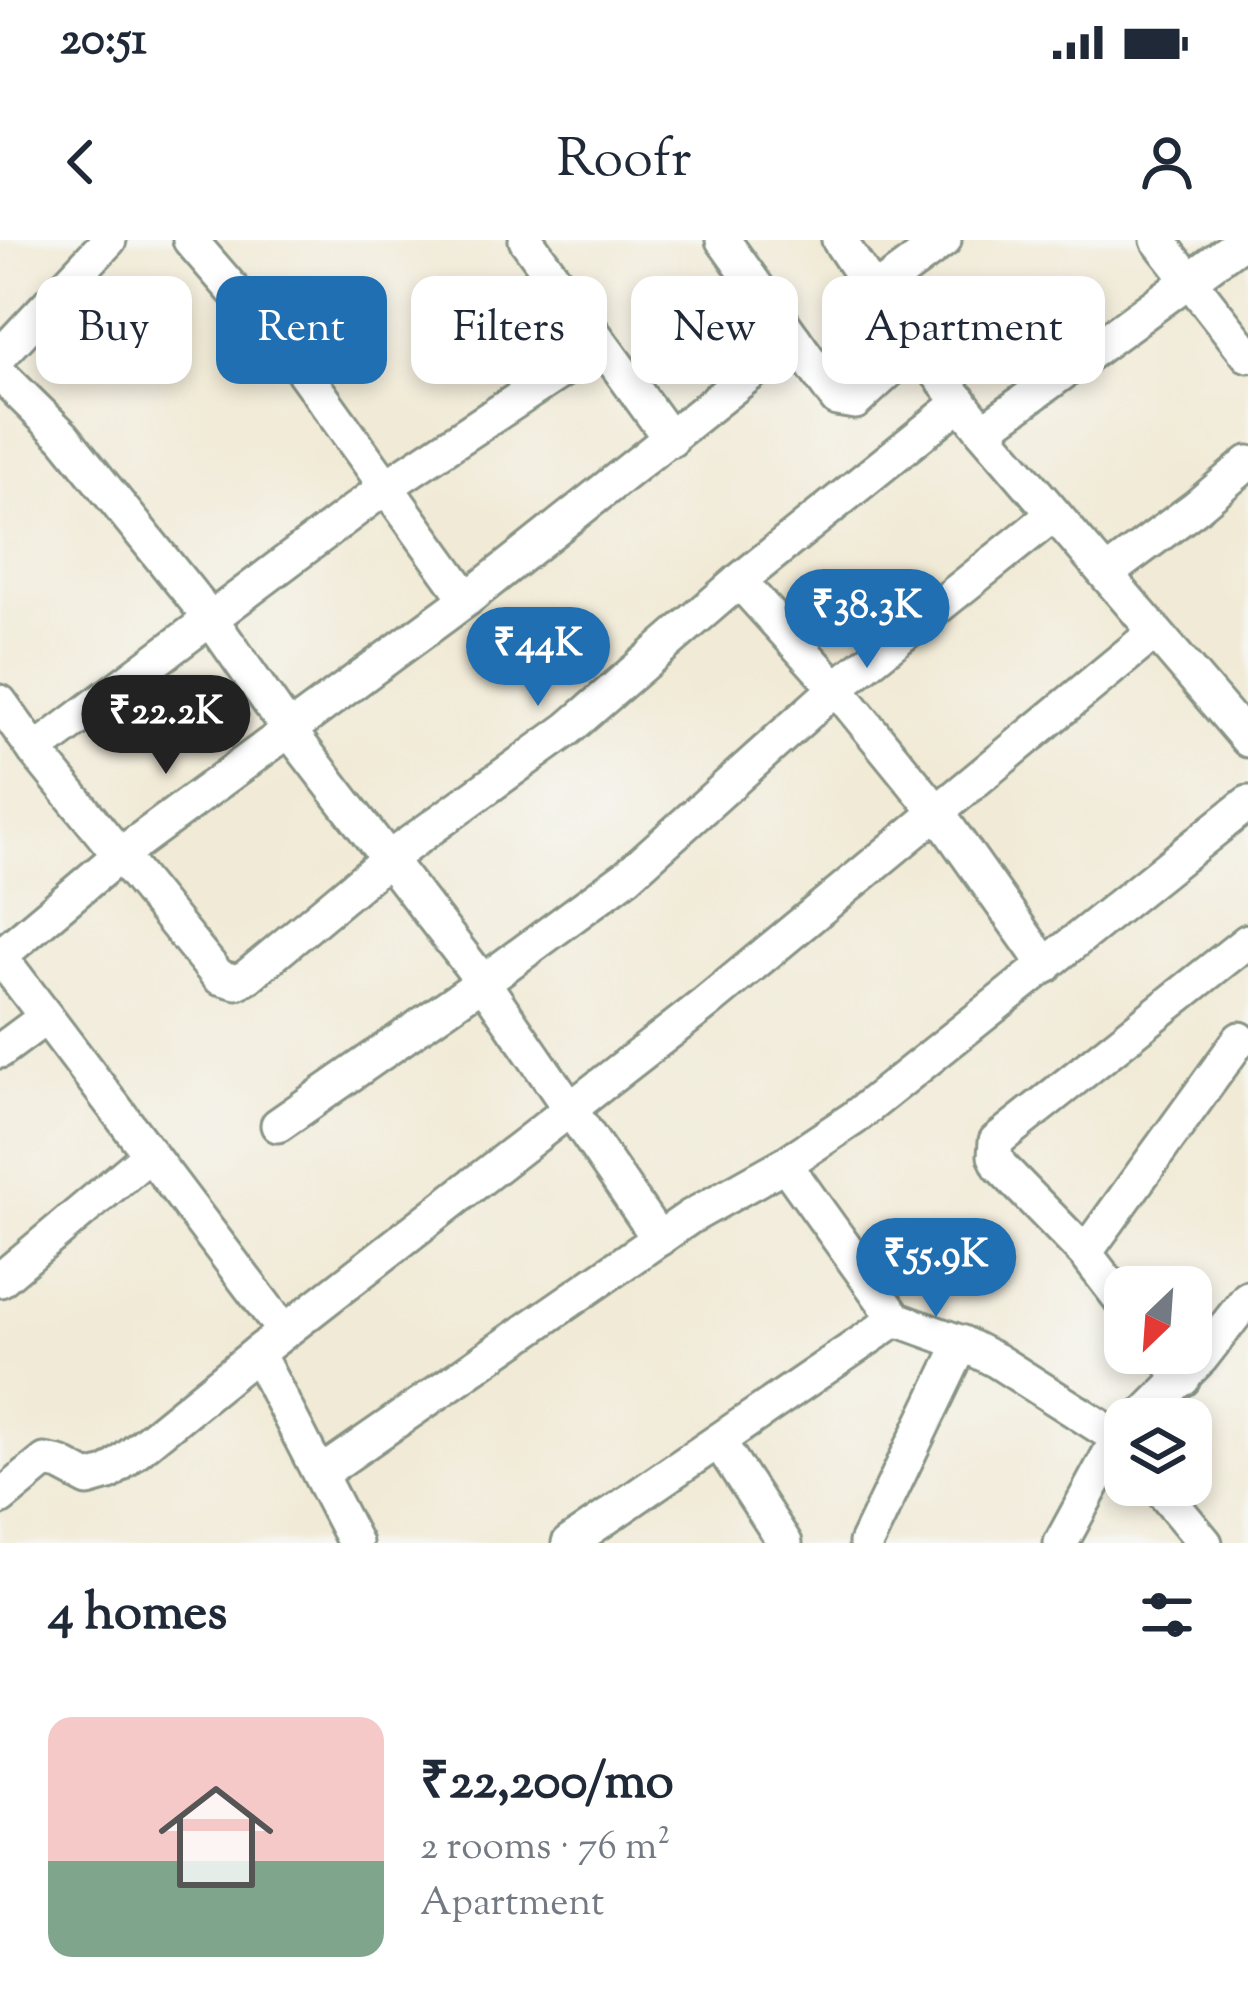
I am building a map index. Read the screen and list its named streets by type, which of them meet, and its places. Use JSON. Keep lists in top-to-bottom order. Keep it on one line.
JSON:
{"north":"bottom left","page":{"status":"20:51","header":"Roofr","chip":["Buy","Rent","Filters","New","Apartment"],"price":["₹38.3K","₹44K","₹22.2K","₹55.9K"],"heading":"4 homes","list":[{"name":"₹22,200/mo","note":"2 rooms · 76 m² · Apartment"}]}}
